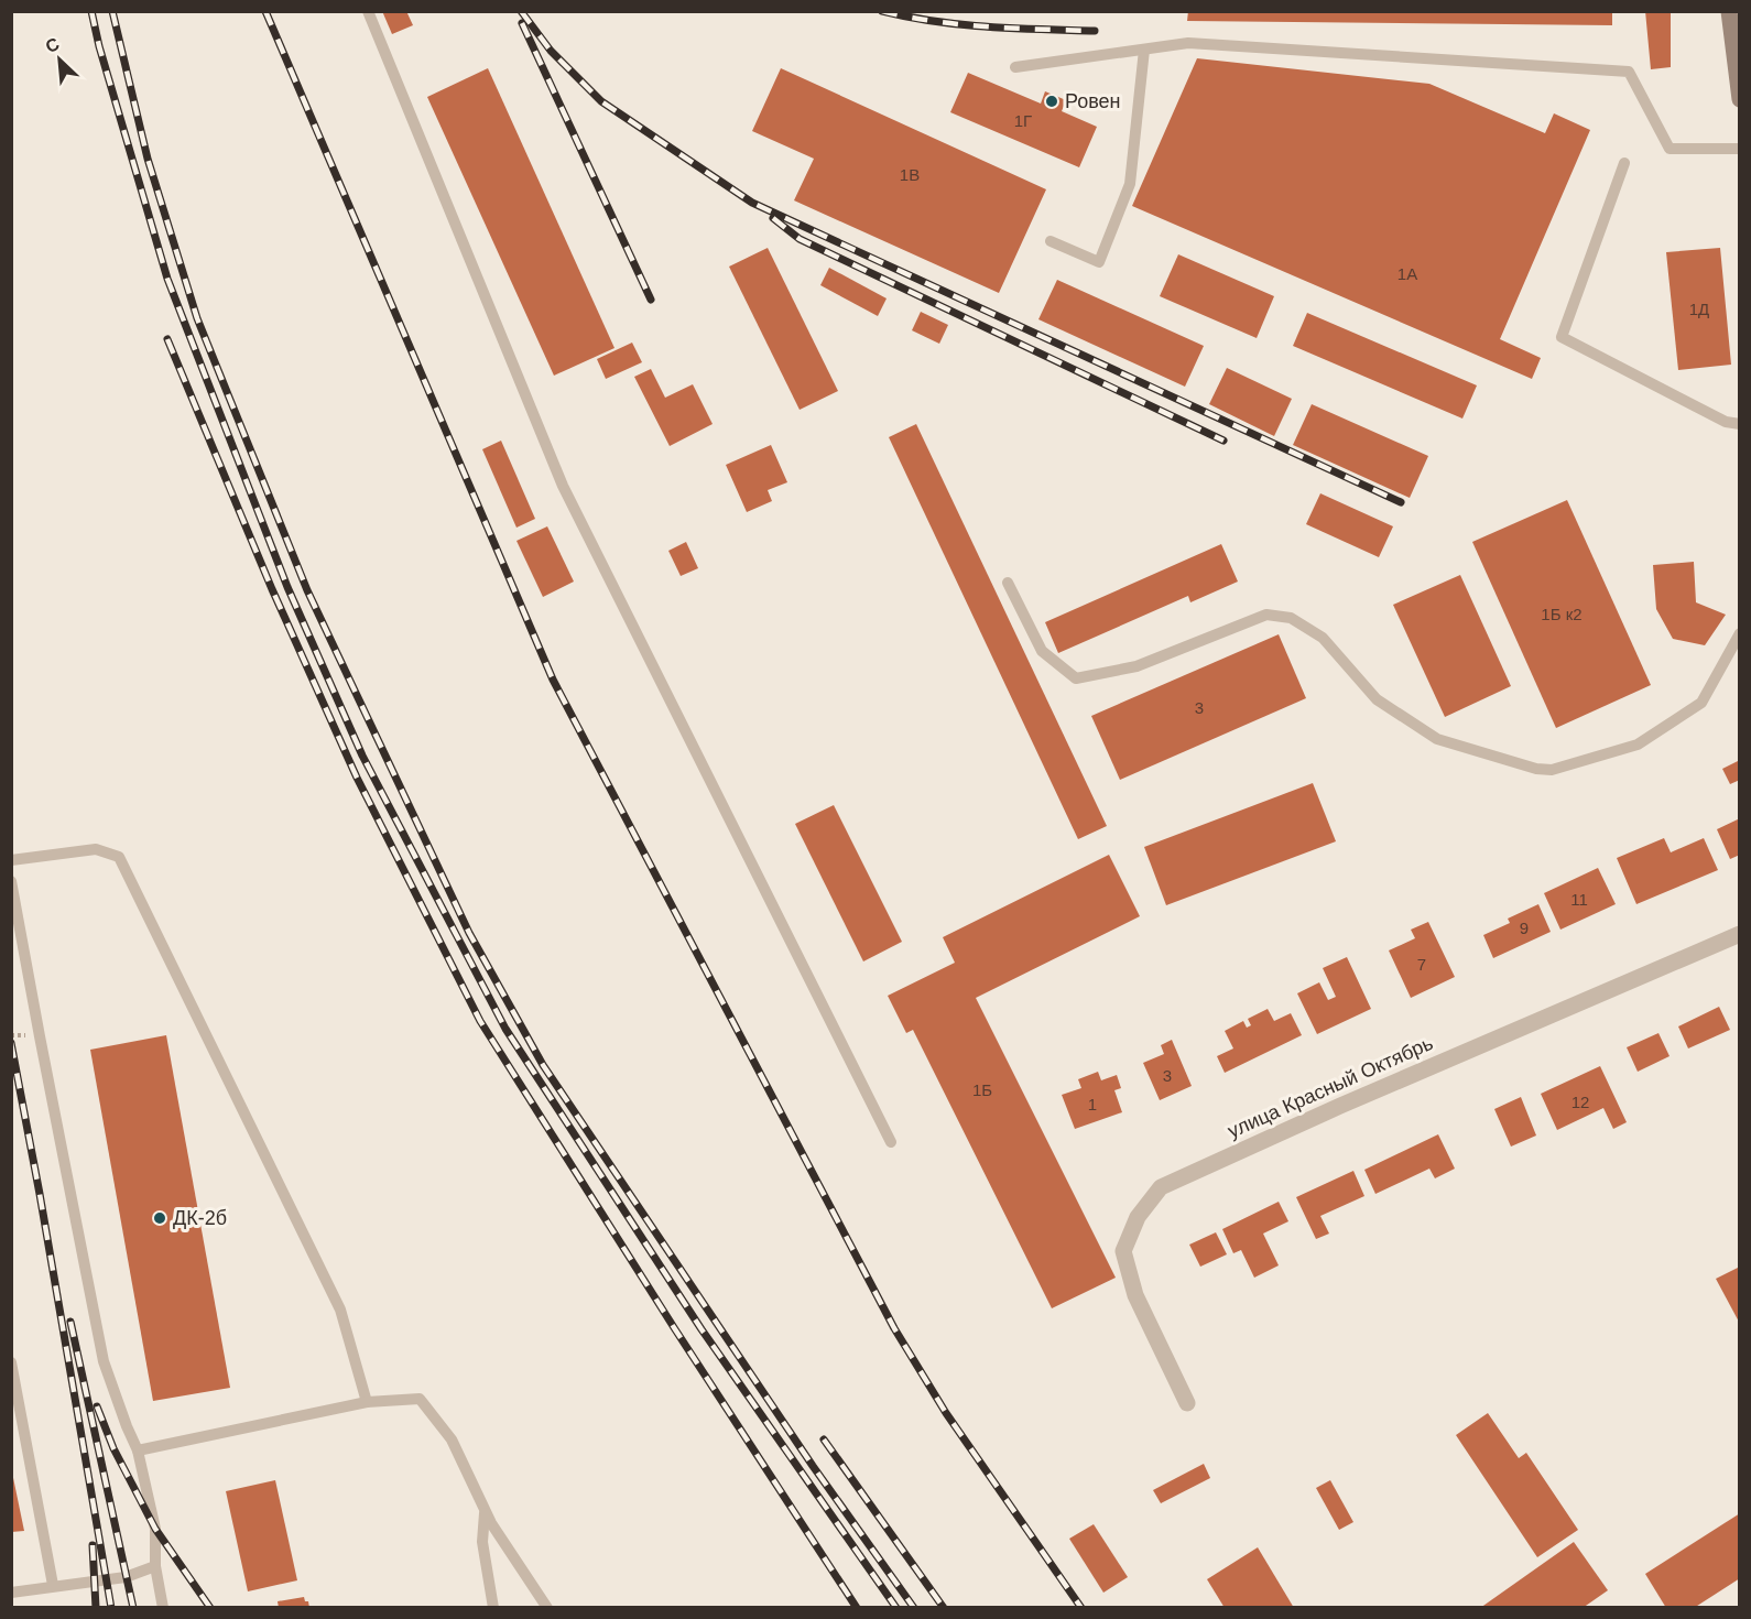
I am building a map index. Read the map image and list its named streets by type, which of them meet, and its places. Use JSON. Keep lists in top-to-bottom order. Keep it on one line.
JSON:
{"streets":{"street":["улица Красный Октябрь"]},"places":["Ровен","ДК-2б"],"house_numbers":["1Г","1В","1А","1Д","1Б к2","3","11","9","7","3","1Б","12","1"],"north":"top left"}
